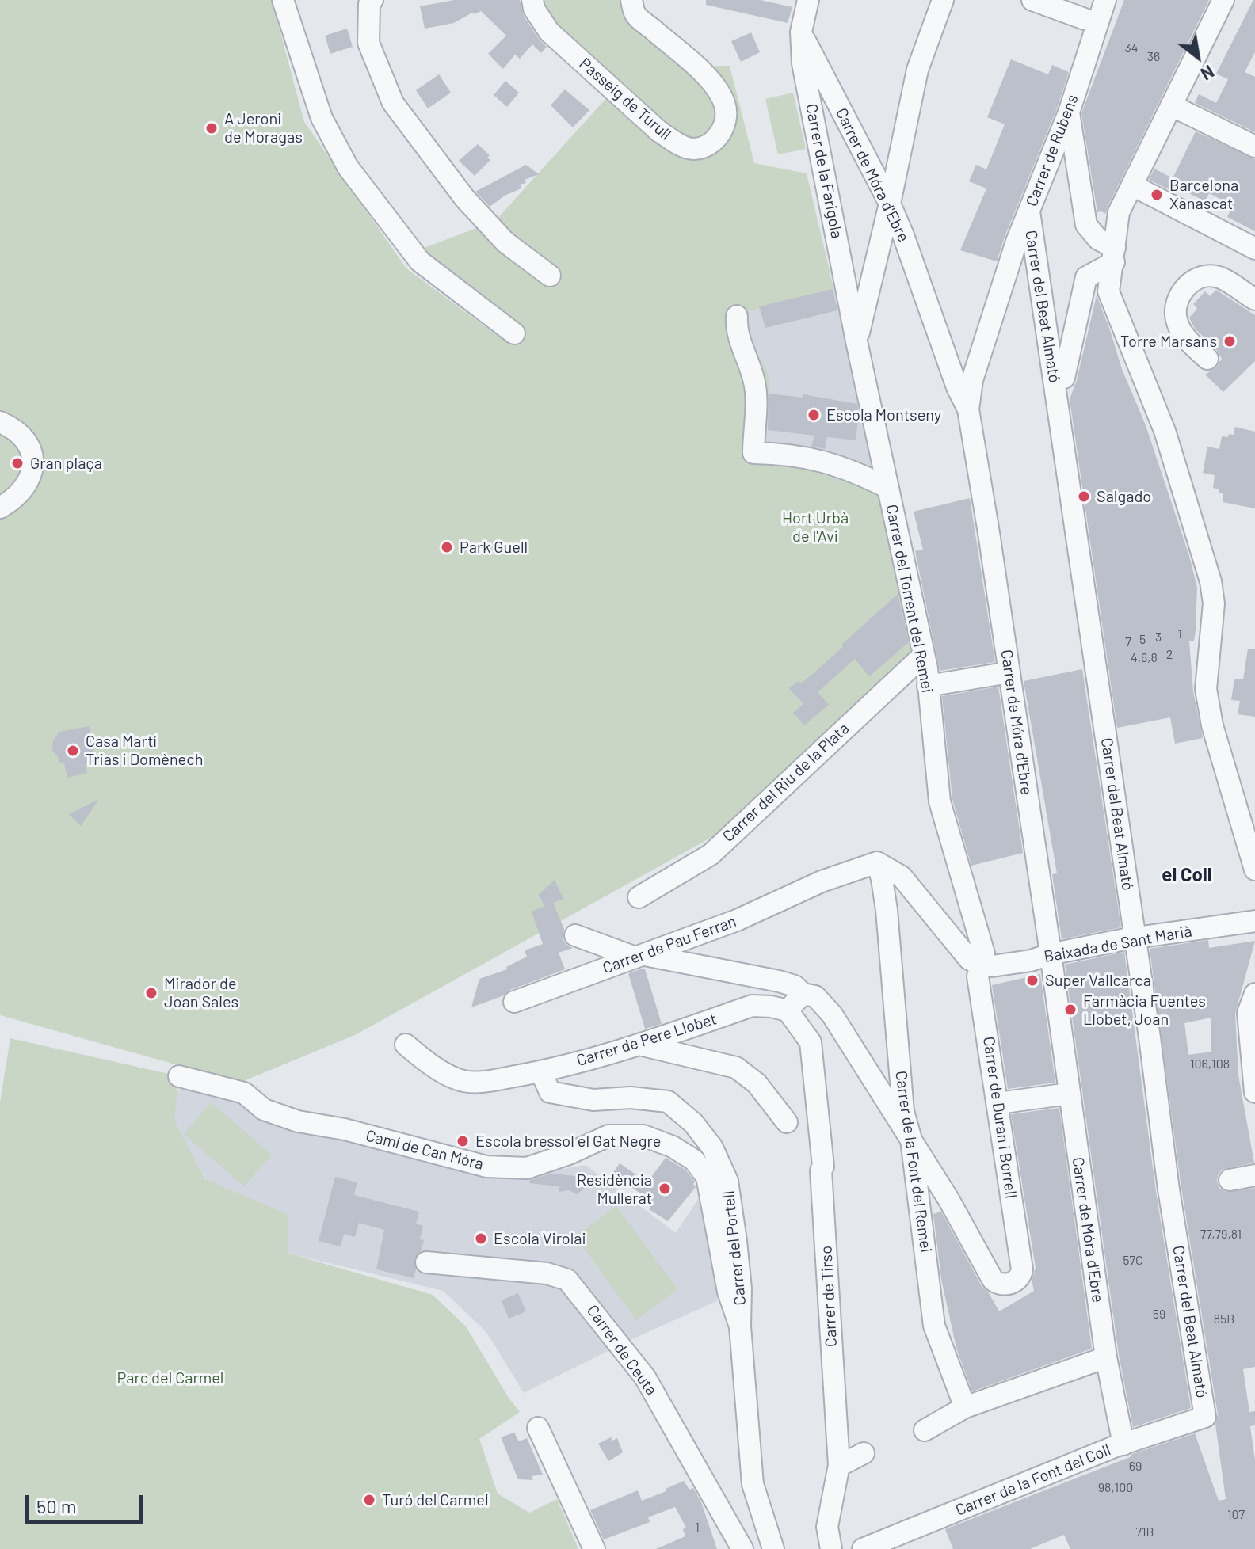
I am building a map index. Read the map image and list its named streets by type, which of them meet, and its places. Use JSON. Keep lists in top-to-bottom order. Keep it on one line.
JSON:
{"streets":{"street":["Passeig de Turull","Carrer de Rubens","Carrer de la Farigola","Carrer de Móra d'Ebre","Carrer del Beat Almató","Carrer del Torrent del Remei","Carrer del Riu de la Plata","Baixada de Sant Marià","Carrer de Pau Ferran","Carrer de Pere Llobet","Carrer de Duran i Borrell","Camí de Can Móra","Carrer de la Font del Remei","Carrer del Portell","Carrer de Tirso","Carrer de Ceuta","Carrer de la Font del Coll"]},"crossings":[["Carrer de Rubens","Carrer de Móra d'Ebre"],["Carrer de Rubens","Carrer del Beat Almató"],["Carrer de la Farigola","Carrer de Móra d'Ebre"],["Carrer de la Farigola","Carrer del Torrent del Remei"],["Carrer de Móra d'Ebre","Baixada de Sant Marià"],["Carrer de Móra d'Ebre","Carrer de la Font del Coll"],["Carrer del Beat Almató","Baixada de Sant Marià"],["Carrer del Beat Almató","Carrer de la Font del Coll"],["Carrer del Torrent del Remei","Carrer del Riu de la Plata"],["Carrer del Torrent del Remei","Baixada de Sant Marià"],["Carrer del Torrent del Remei","Carrer de Duran i Borrell"],["Baixada de Sant Marià","Carrer de Duran i Borrell"],["Carrer de Pau Ferran","Carrer de la Font del Remei"],["Carrer de Pere Llobet","Carrer del Portell"],["Carrer de Pere Llobet","Carrer de Tirso"],["Carrer de Duran i Borrell","Carrer de la Font del Remei"],["Camí de Can Móra","Carrer del Portell"]],"districts":["el Coll"],"parks":["Hort Urbà de l'Avi","Parc del Carmel"],"places":["A Jeroni de Moragas","Barcelona Xanascat","Torre Marsans","Escola Montseny","Gran plaça","Salgado","Park Guell","Casa Martí Trias i Domènech","Super Vallcarca","Mirador de Joan Sales","Farmàcia Fuentes Llobet, Joan","Escola bressol el Gat Negre","Residència Mullerat","Escola Virolai","Turó del Carmel"],"house_numbers":["34","36","1","3","5","7","2","4,6,8","106,108","77,79,81","57C","59","85B","69","98,100","107","1","71B"],"scale_bar":"50 m","north":"bottom right"}
